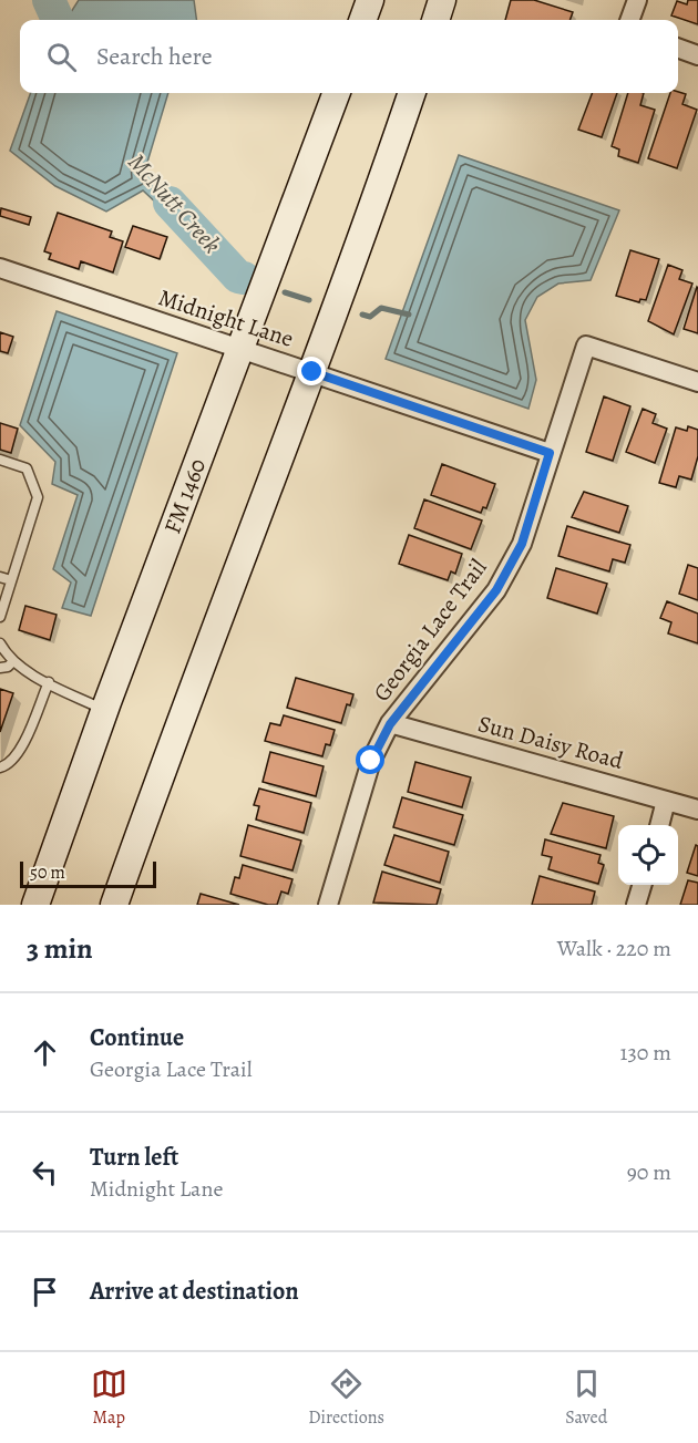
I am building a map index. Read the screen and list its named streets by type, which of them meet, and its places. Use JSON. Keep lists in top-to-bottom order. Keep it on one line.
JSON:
{"streets":{"main road":["FM 1460"],"street":["Midnight Lane","Georgia Lace Trail","Sun Daisy Road"]},"crossings":[["Midnight Lane","FM 1460"],["Midnight Lane","Georgia Lace Trail"],["Georgia Lace Trail","Sun Daisy Road"]],"water":["McNutt Creek"],"scale_bar":"50 m","page":{"search":"Search here","scale":"50 m","heading":["3 min","Walk · 220 m"],"list":[["Continue","Georgia Lace Trail","130 m"],["Turn left","Midnight Lane","90 m"],"Arrive at destination"],"nav":["Map","Directions","Saved"]}}
